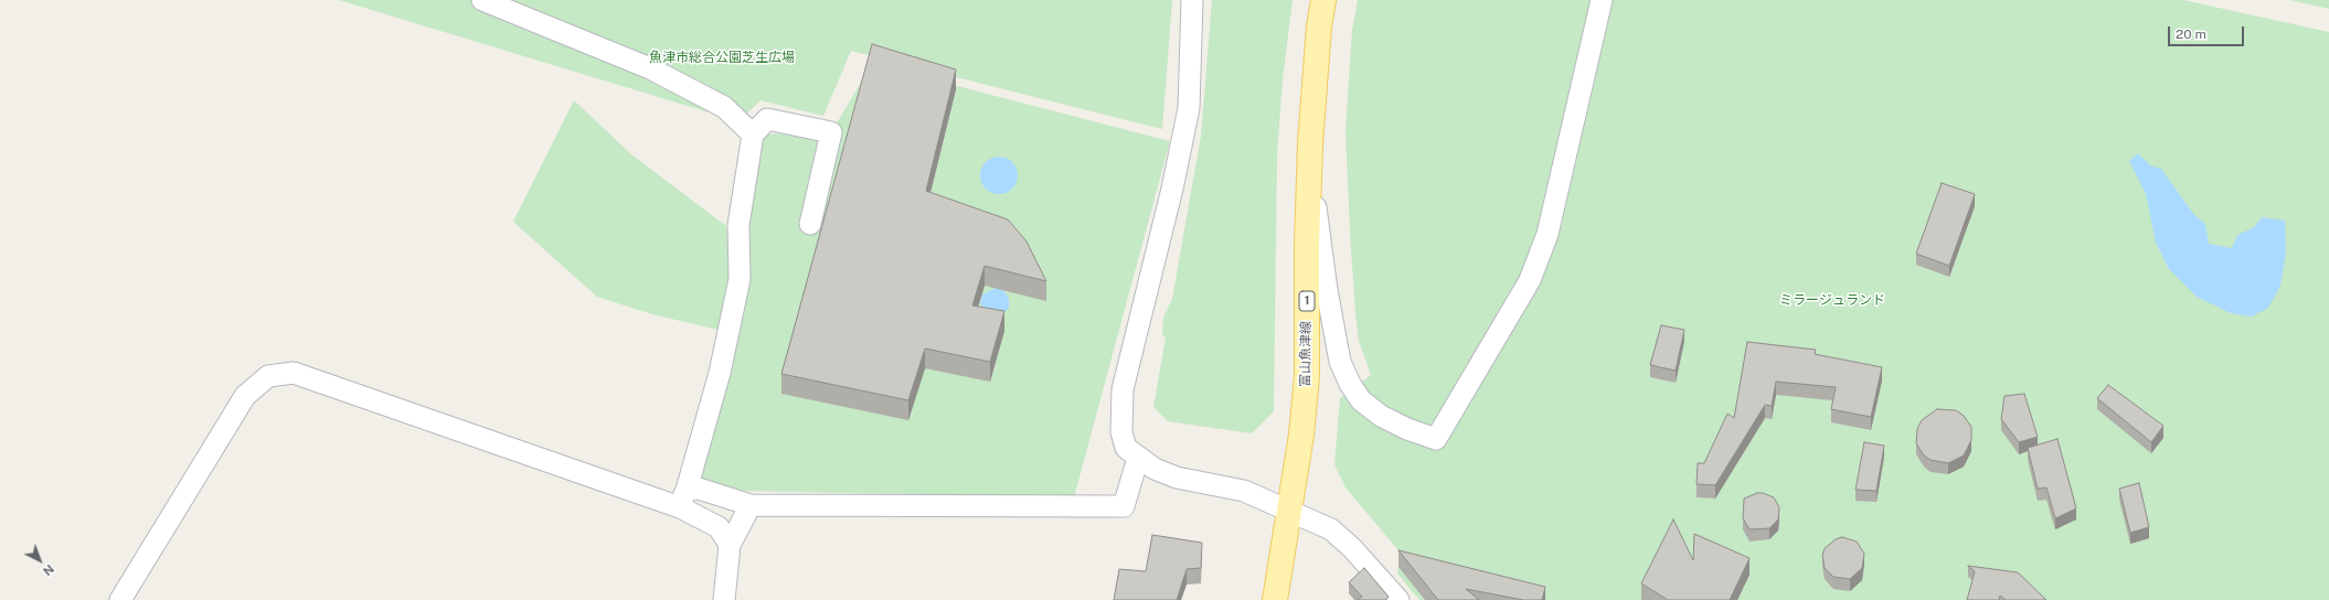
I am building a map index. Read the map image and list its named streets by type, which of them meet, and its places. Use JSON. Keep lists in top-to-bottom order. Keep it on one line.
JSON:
{"streets":{"main road":["1","富山魚津線"]},"parks":["魚津市総合公園芝生広場","ミラージュランド"],"scale_bar":"20 m","north":"bottom right"}
